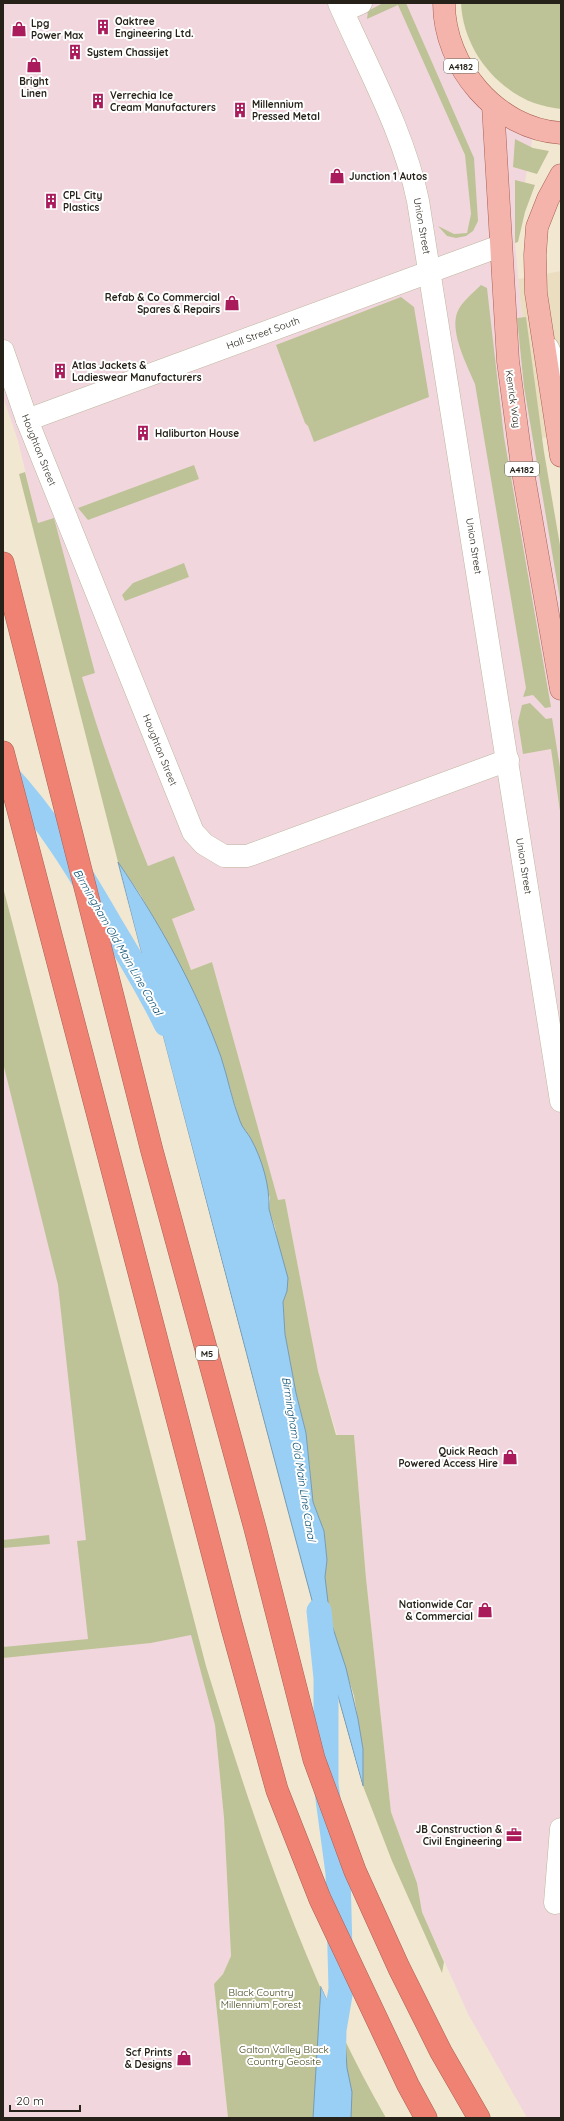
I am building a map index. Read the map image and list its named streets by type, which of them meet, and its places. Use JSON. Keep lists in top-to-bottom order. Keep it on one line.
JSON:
{"streets":{"highway":["M5"],"main road":["A4182","Kenrick Way"],"street":["Union Street","Hall Street South","Houghton Street"]},"crossings":[["A4182","Kenrick Way"],["Union Street","Hall Street South"],["Union Street","Houghton Street"],["Hall Street South","Kenrick Way"],["Hall Street South","Houghton Street"]],"water":["Birmingham Old Main Line Canal"],"parks":["Black Country Millennium Forest","Galton Valley Black Country Geosite"],"places":{"building":["Oaktree Engineering Ltd.","System Chassijet","Verrechia Ice Cream Manufacturers","Millennium Pressed Metal","CPL City Plastics","Atlas Jackets & Ladieswear Manufacturers","Haliburton House"],"shop":["Lpg Power Max","Bright Linen","Junction 1 Autos","Refab & Co Commercial Spares & Repairs","Quick Reach Powered Access Hire","Nationwide Car & Commercial","Scf Prints & Designs"],"office":["JB Construction & Civil Engineering"]},"scale_bar":"20 m"}
